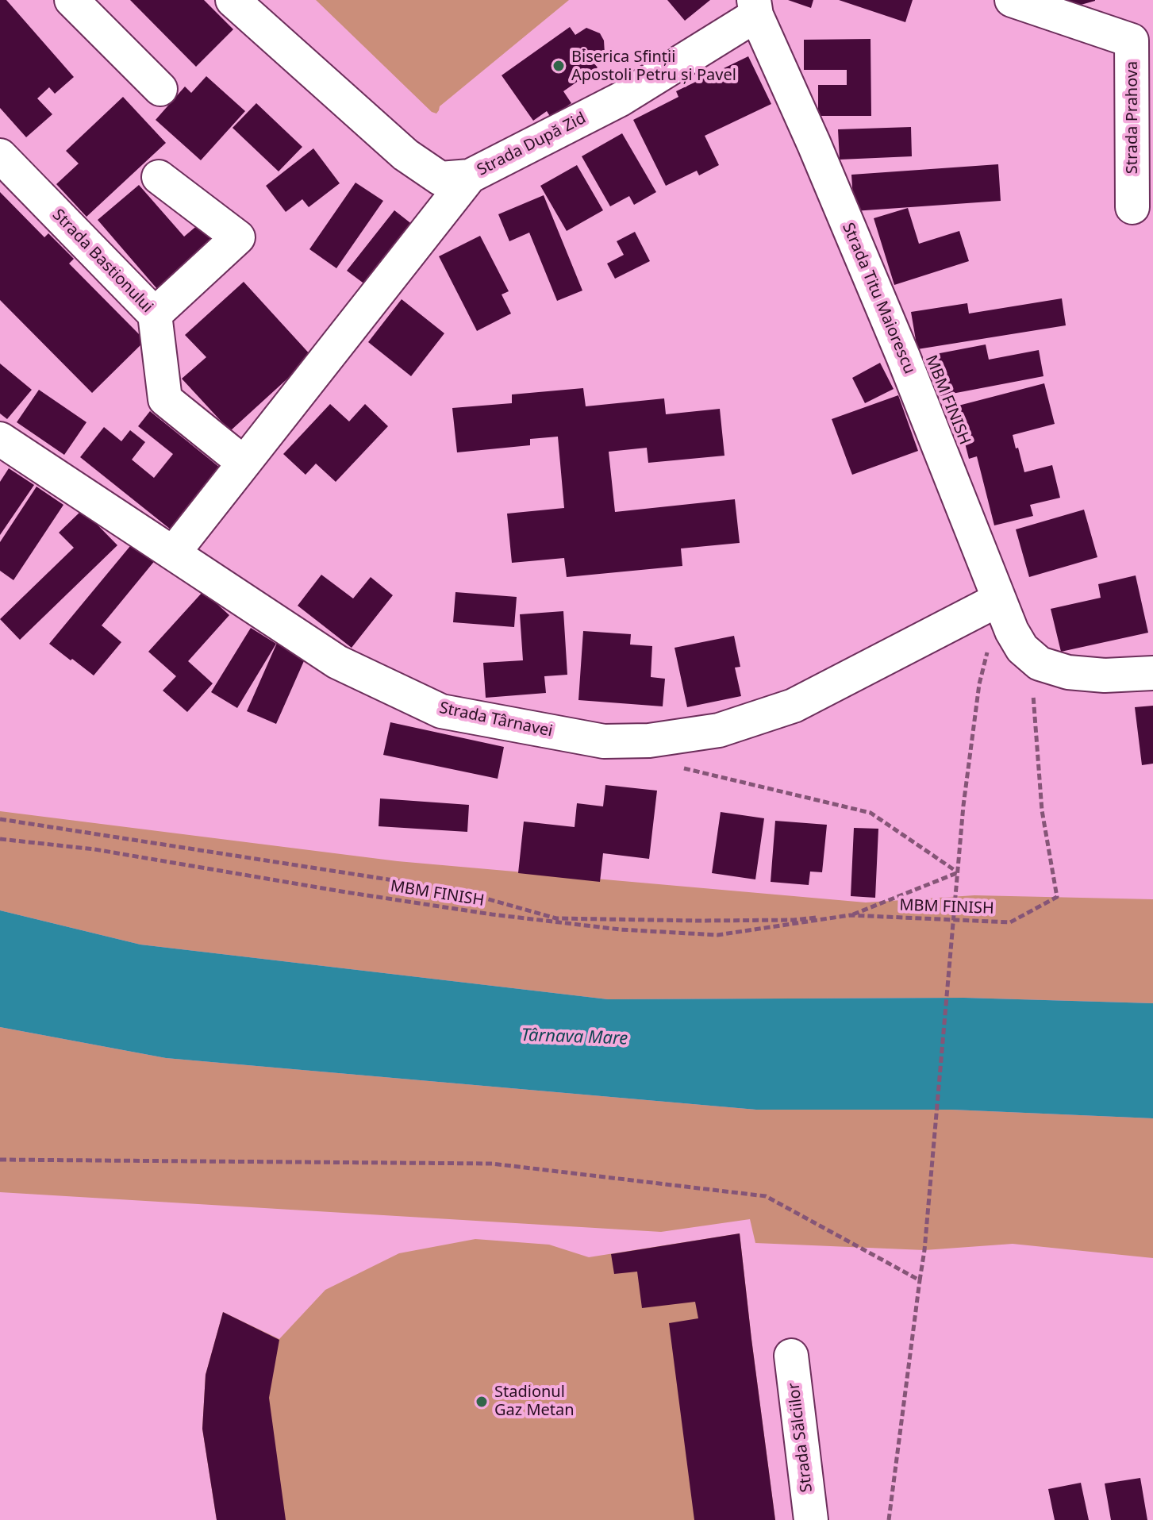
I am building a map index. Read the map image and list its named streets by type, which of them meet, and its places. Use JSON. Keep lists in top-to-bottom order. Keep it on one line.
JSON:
{"streets":{"street":["Strada Prahova","Strada După Zid","Strada Bastionului","Strada Titu Maiorescu","Strada Târnavei","Strada Sălciilor"],"path":["MBM FINISH"]},"crossings":[["Strada După Zid","Strada Titu Maiorescu"],["Strada Titu Maiorescu","Strada Târnavei"]],"water":["Târnava Mare"],"places":["Biserica Sfinții Apostoli Petru și Pavel","Stadionul Gaz Metan"]}
